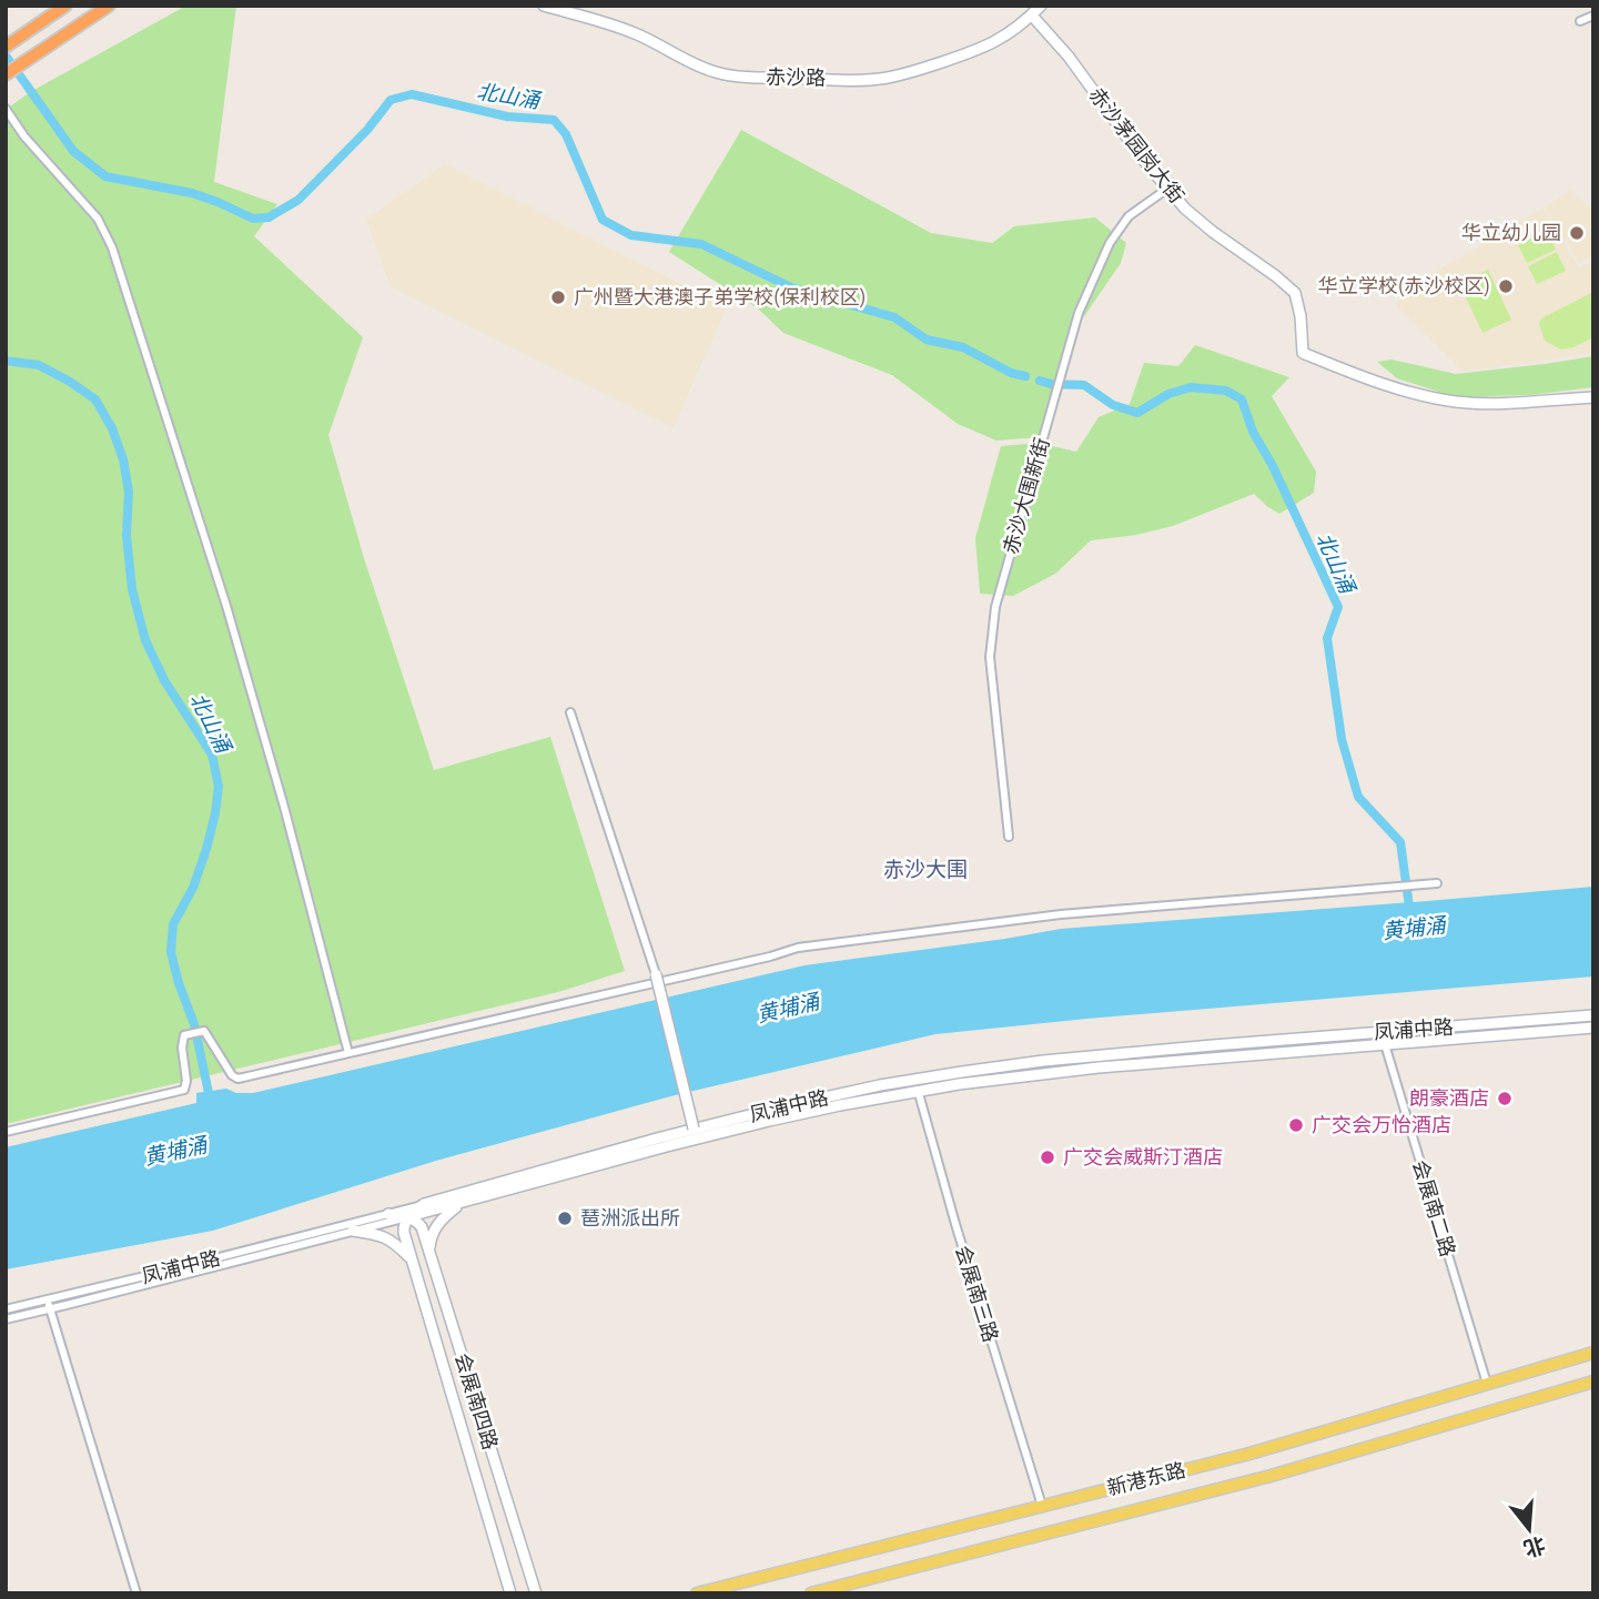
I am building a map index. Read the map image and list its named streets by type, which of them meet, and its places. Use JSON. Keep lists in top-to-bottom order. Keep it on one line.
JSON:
{"streets":{"main road":["新港东路"],"street":["赤沙路","赤沙茅园岗大街","赤沙大围新街","凤浦中路","会展南二路","会展南三路","会展南四路"]},"crossings":[["赤沙路","赤沙茅园岗大街"],["赤沙茅园岗大街","赤沙大围新街"],["凤浦中路","会展南二路"],["凤浦中路","会展南三路"],["凤浦中路","会展南四路"],["会展南二路","新港东路"],["会展南三路","新港东路"]],"districts":["赤沙大围"],"water":["北山涌","黄埔涌"],"places":["华立幼儿园","华立学校(赤沙校区)","广州暨大港澳子弟学校(保利校区)","朗豪酒店","广交会万怡酒店","广交会威斯汀酒店","琶洲派出所"],"north":"bottom"}
